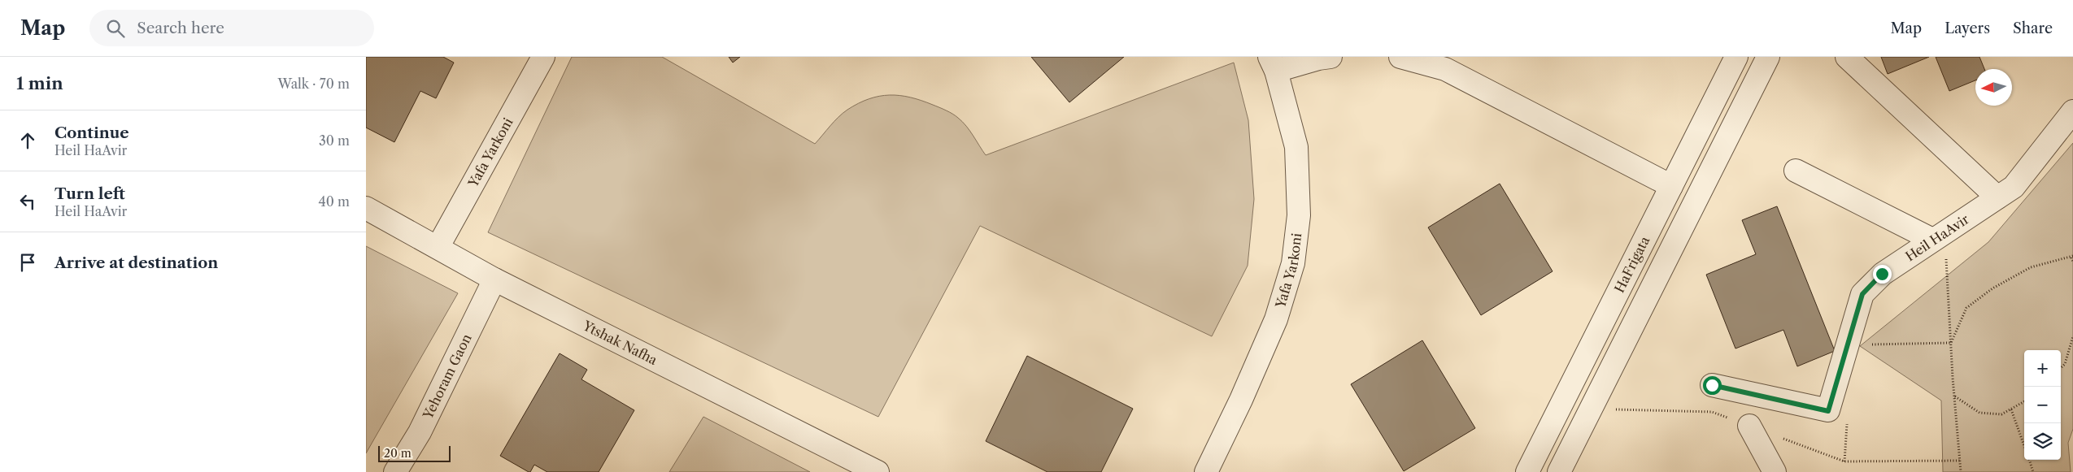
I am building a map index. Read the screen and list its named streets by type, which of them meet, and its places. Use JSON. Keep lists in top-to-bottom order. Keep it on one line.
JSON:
{"streets":{"street":["Yafa Yarkoni","Heil HaAvir","HaFrigata","Ytshak Nafha","Yehoram Gaon"]},"crossings":[["Yafa Yarkoni","Ytshak Nafha"],["Ytshak Nafha","Yehoram Gaon"]],"scale_bar":"20 m","north":"left","page":{"header":"Map","search":"Search here","nav":["Map","Layers","Share"],"heading":["1 min","Walk · 70 m"],"list":[["Continue","Heil HaAvir","30 m"],["Turn left","Heil HaAvir","40 m"],"Arrive at destination"],"map_buttons":["+","−"],"scale":"20 m"}}
